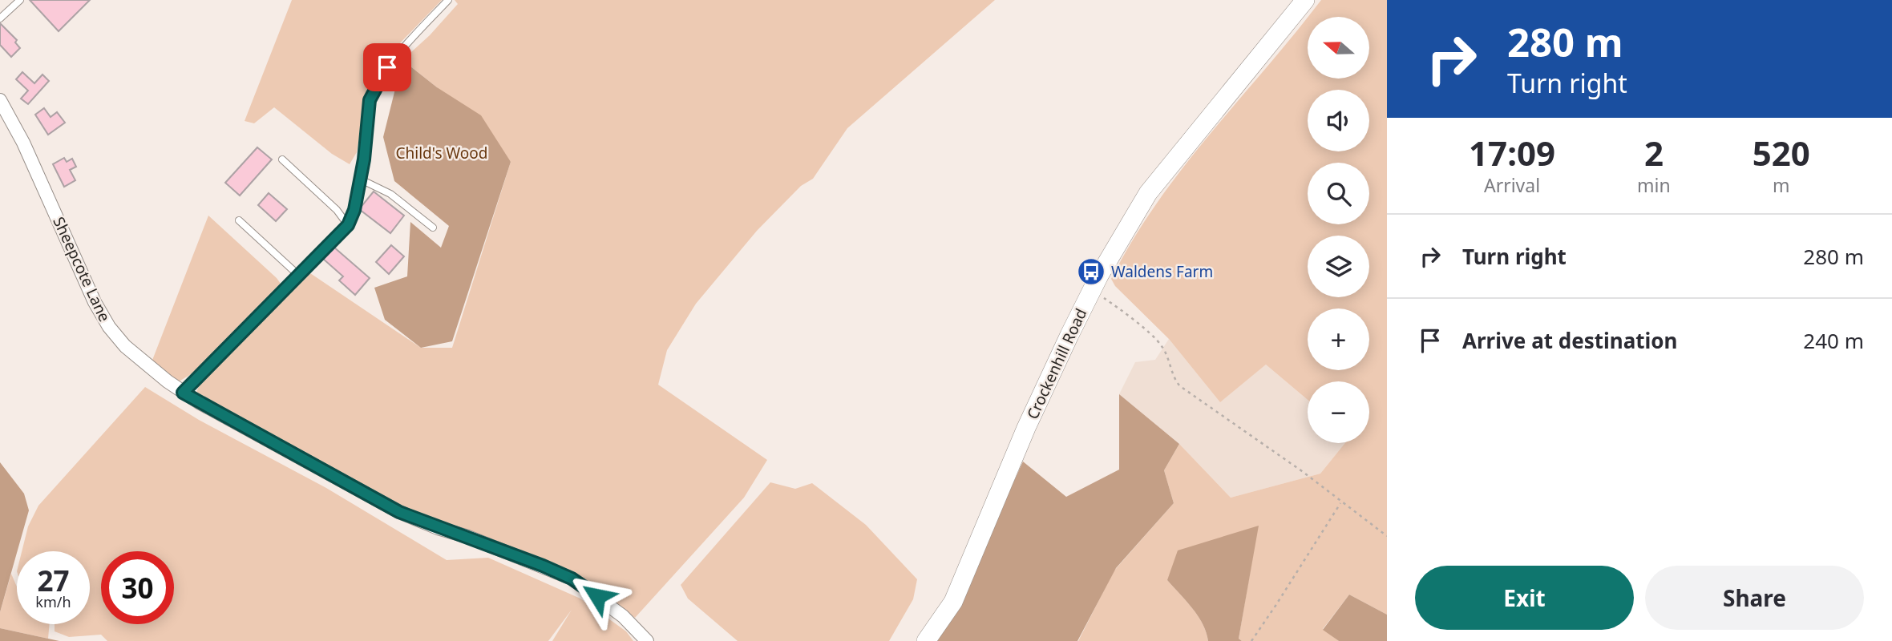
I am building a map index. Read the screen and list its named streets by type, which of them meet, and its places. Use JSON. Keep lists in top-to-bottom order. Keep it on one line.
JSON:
{"streets":{"main road":["Crockenhill Road"],"street":["Sheepcote Lane"]},"parks":["Child's Wood"],"places":{"bus stop":["Waldens Farm"]},"north":"left","page":{"turn":["280 m","Turn right"],"map_buttons":["+","−"],"eta":["17:09","Arrival","2","min","520","m"],"list":[{"name":"Turn right","value":"280 m"},{"name":"Arrive at destination","value":"240 m"}],"speed":"27 km/h","limit":"30","buttons":["Exit","Share"]}}
